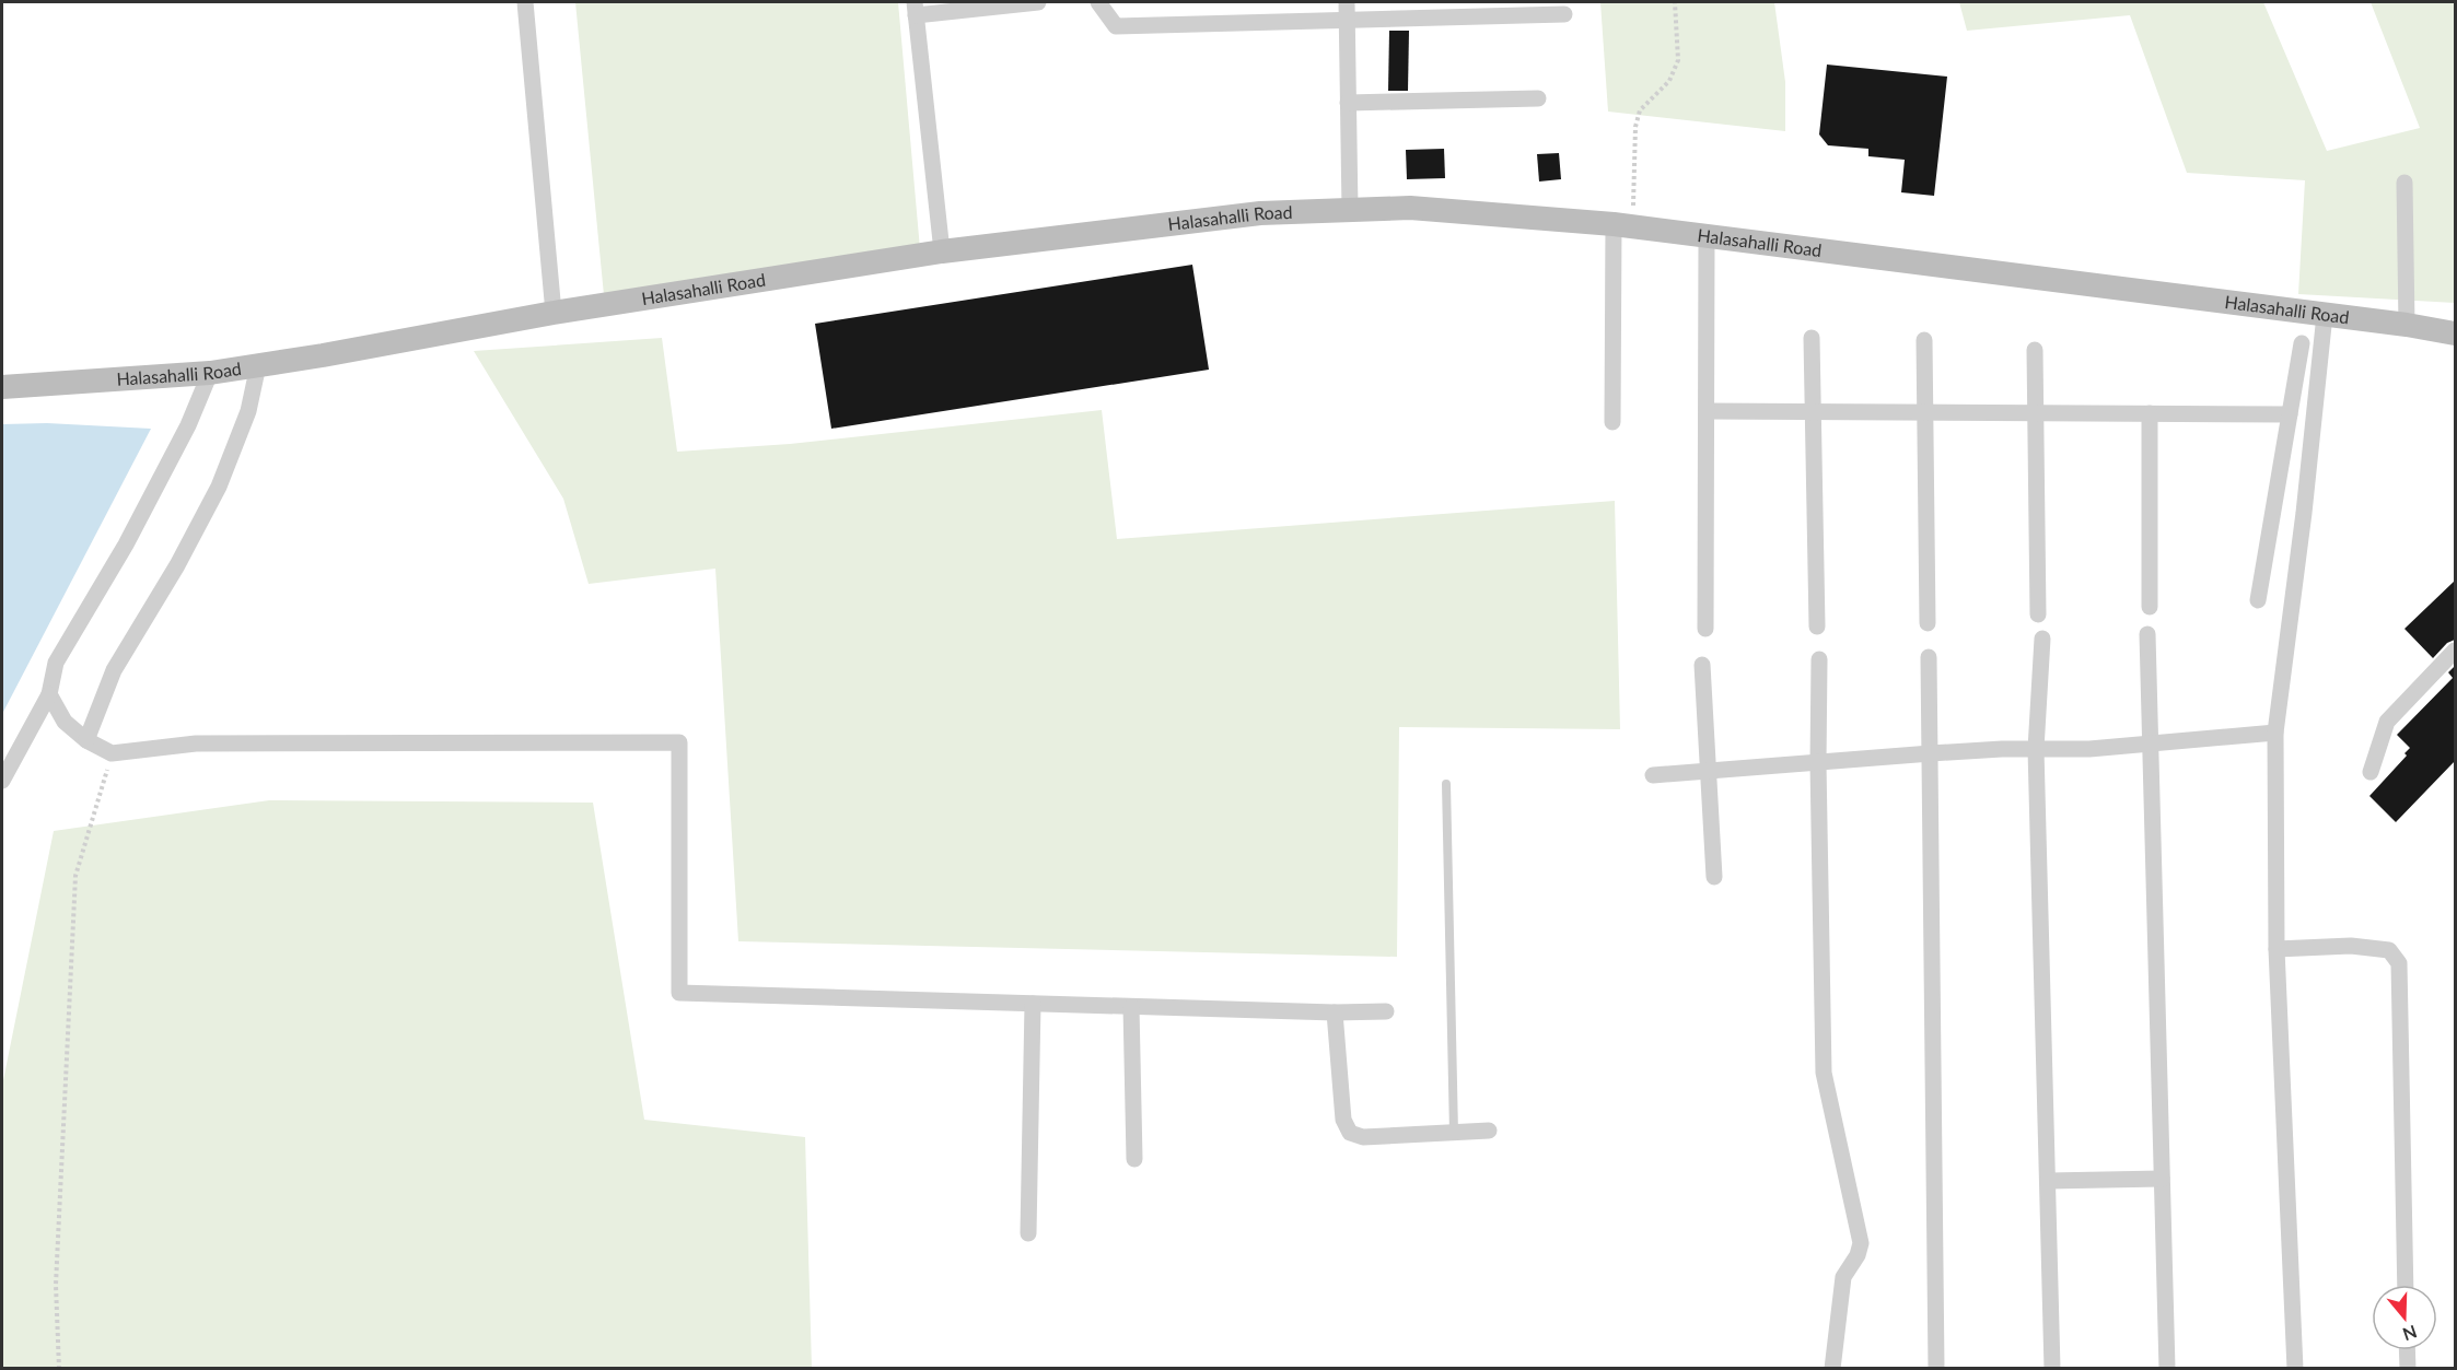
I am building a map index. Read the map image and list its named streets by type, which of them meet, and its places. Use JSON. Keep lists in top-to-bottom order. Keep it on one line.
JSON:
{"streets":{"main road":["Halasahalli Road"]},"north":"bottom"}
